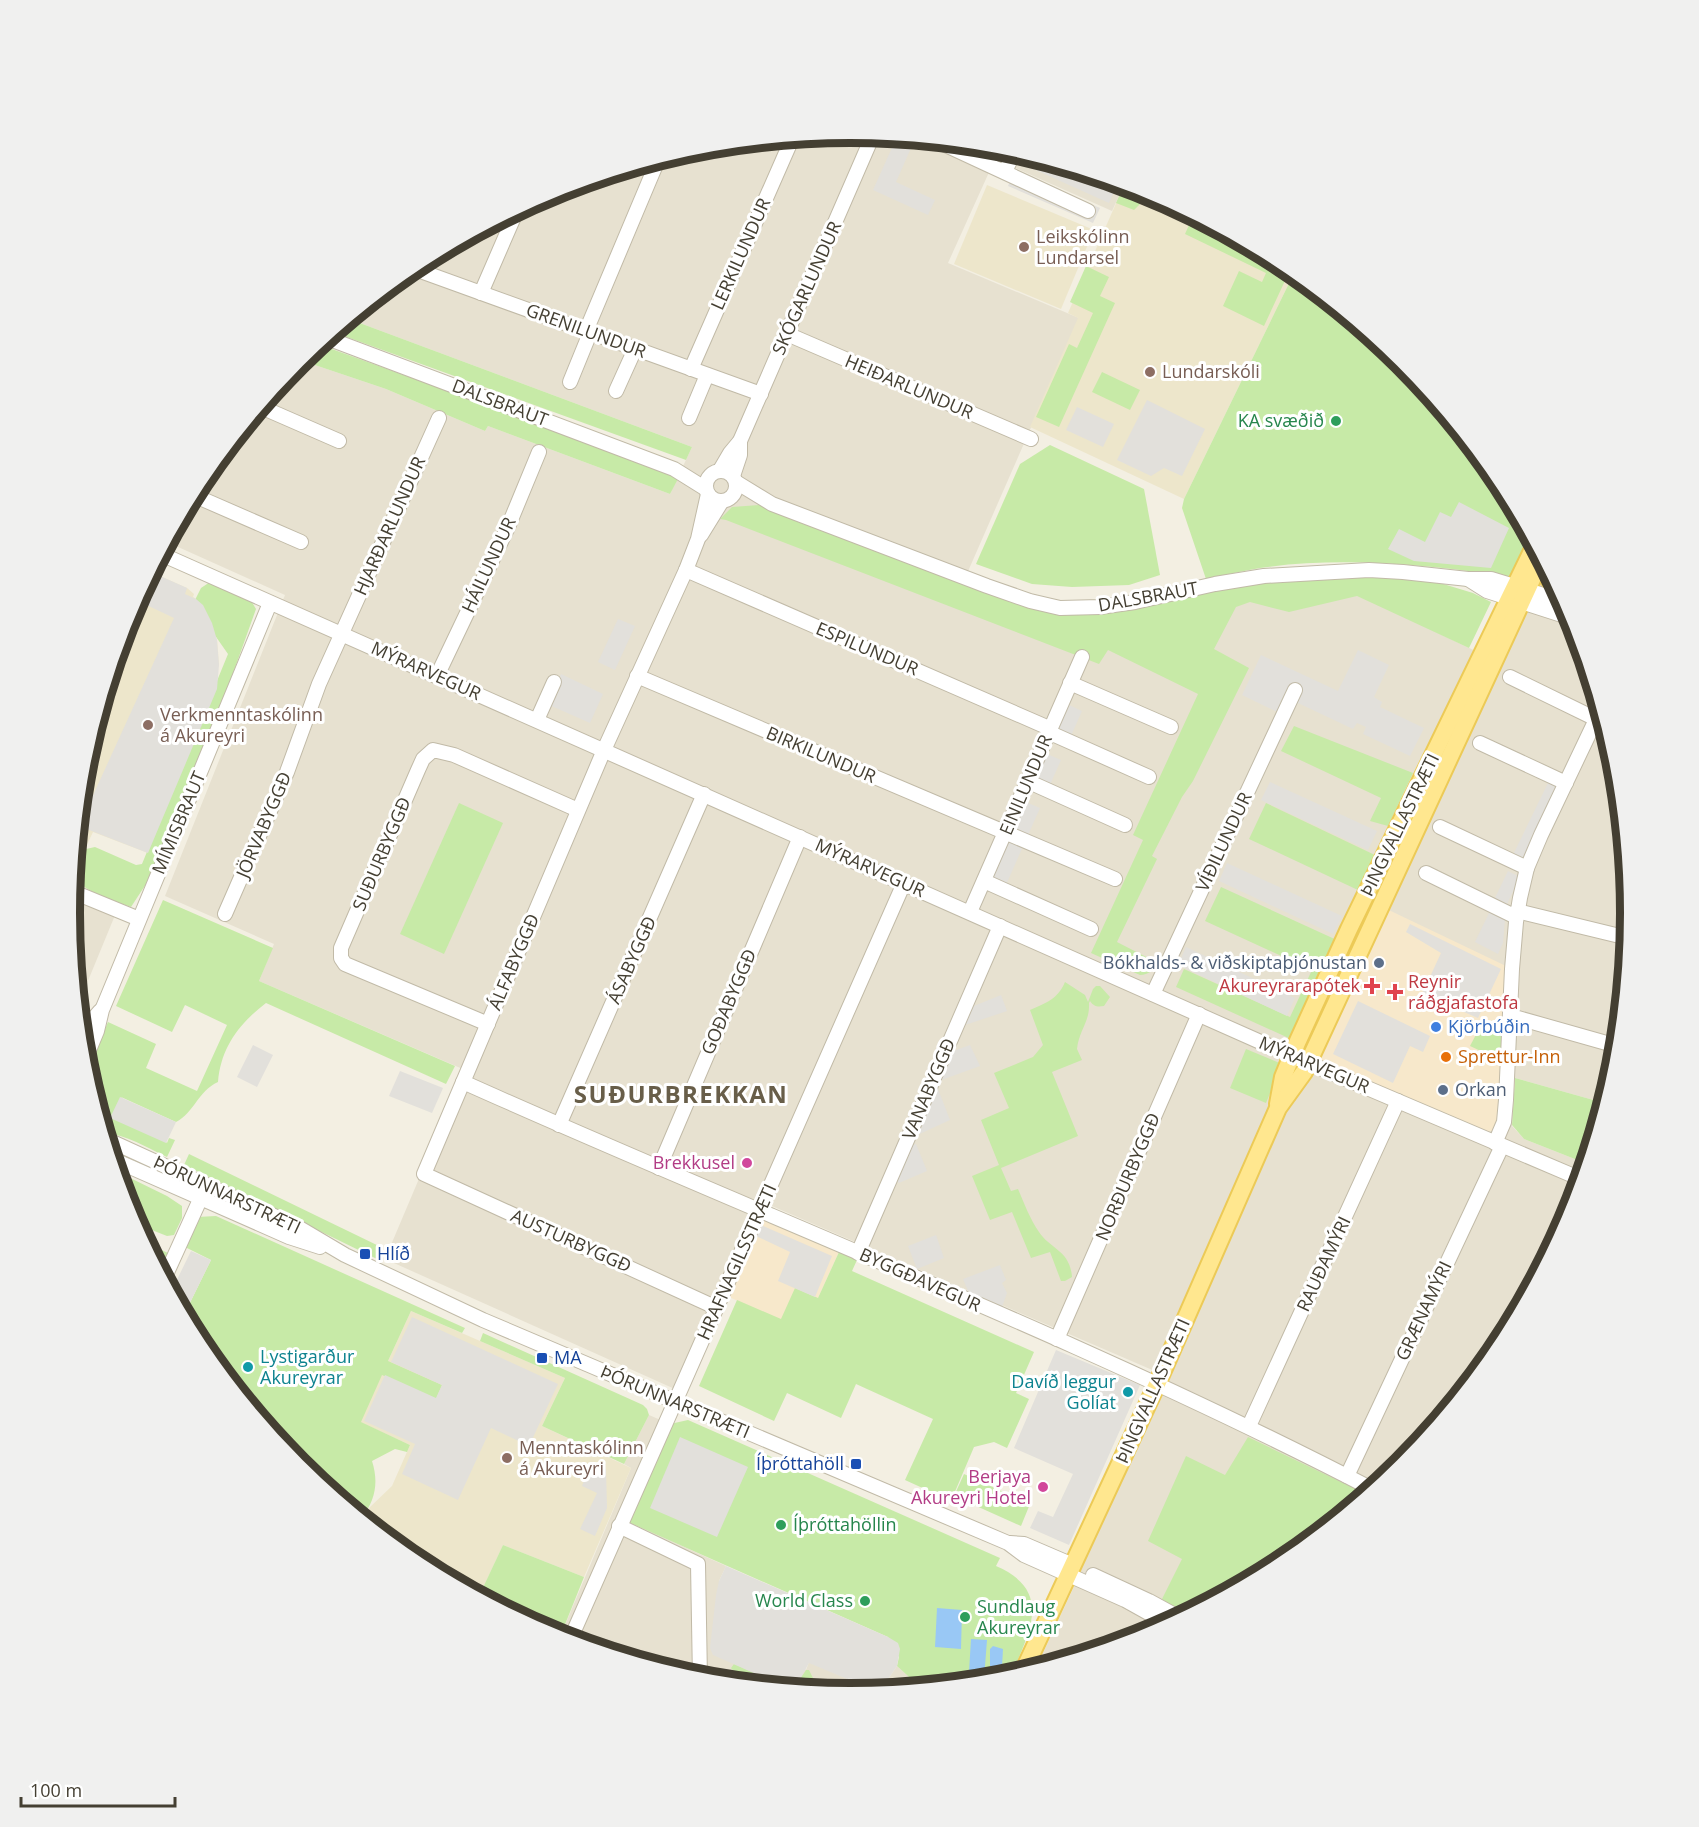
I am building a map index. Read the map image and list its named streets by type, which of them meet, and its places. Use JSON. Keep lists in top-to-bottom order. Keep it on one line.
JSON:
{"streets":{"main road":["ÞINGVALLASTRÆTI"],"street":["LERKILUNDUR","SKÓGARLUNDUR","GRENILUNDUR","HEIÐARLUNDUR","DALSBRAUT","HJARÐARLUNDUR","HÁILUNDUR","ESPILUNDUR","MÝRARVEGUR","BIRKILUNDUR","EINILUNDUR","MÍMISBRAUT","JÖRVABYGGÐ","VÍÐILUNDUR","SUÐURBYGGÐ","ÁSABYGGÐ","ÁLFABYGGÐ","GOÐABYGGÐ","VANABYGGÐ","NORÐURBYGGÐ","ÞÓRUNNARSTRÆTI","AUSTURBYGGÐ","HRAFNAGILSSTRÆTI","RAUÐAMÝRI","BYGGÐAVEGUR","GRÆNAMÝRI"]},"crossings":[["LERKILUNDUR","GRENILUNDUR"],["SKÓGARLUNDUR","GRENILUNDUR"],["SKÓGARLUNDUR","HEIÐARLUNDUR"],["SKÓGARLUNDUR","DALSBRAUT"],["DALSBRAUT","ÞINGVALLASTRÆTI"],["HJARÐARLUNDUR","MÝRARVEGUR"],["HJARÐARLUNDUR","JÖRVABYGGÐ"],["HÁILUNDUR","MÝRARVEGUR"],["ESPILUNDUR","EINILUNDUR"],["MÝRARVEGUR","EINILUNDUR"],["MÝRARVEGUR","MÍMISBRAUT"],["MÝRARVEGUR","JÖRVABYGGÐ"],["MÝRARVEGUR","ÞINGVALLASTRÆTI"],["MÝRARVEGUR","VÍÐILUNDUR"],["MÝRARVEGUR","ÁSABYGGÐ"],["MÝRARVEGUR","ÁLFABYGGÐ"],["MÝRARVEGUR","GOÐABYGGÐ"],["MÝRARVEGUR","VANABYGGÐ"],["MÝRARVEGUR","NORÐURBYGGÐ"],["MÝRARVEGUR","HRAFNAGILSSTRÆTI"],["MÝRARVEGUR","RAUÐAMÝRI"],["MÝRARVEGUR","GRÆNAMÝRI"],["BIRKILUNDUR","EINILUNDUR"],["ÞINGVALLASTRÆTI","ÞÓRUNNARSTRÆTI"],["ÞINGVALLASTRÆTI","BYGGÐAVEGUR"],["SUÐURBYGGÐ","ÁLFABYGGÐ"],["ÁSABYGGÐ","BYGGÐAVEGUR"],["ÁLFABYGGÐ","AUSTURBYGGÐ"],["ÁLFABYGGÐ","BYGGÐAVEGUR"],["GOÐABYGGÐ","BYGGÐAVEGUR"],["VANABYGGÐ","BYGGÐAVEGUR"],["NORÐURBYGGÐ","BYGGÐAVEGUR"],["ÞÓRUNNARSTRÆTI","HRAFNAGILSSTRÆTI"],["AUSTURBYGGÐ","HRAFNAGILSSTRÆTI"],["HRAFNAGILSSTRÆTI","BYGGÐAVEGUR"],["RAUÐAMÝRI","BYGGÐAVEGUR"],["BYGGÐAVEGUR","GRÆNAMÝRI"]],"districts":["SUÐURBREKKAN"],"places":{"other":["Leikskólinn Lundarsel","Lundarskóli","KA svæðið","Verkmenntaskólinn á Akureyri","Bókhalds- & viðskiptaþjónustan","Kjörbúðin","Sprettur-Inn","Orkan","Brekkusel","Lystigarður Akureyrar","Davíð leggur Golíat","Menntaskólinn á Akureyri","Berjaya Akureyri Hotel","Íþróttahöllin","World Class","Sundlaug Akureyrar"],"health":["Akureyrarapótek","Reynir ráðgjafastofa"],"transit":["Hlíð","MA","Íþróttahöll"]},"scale_bar":"100 m"}
